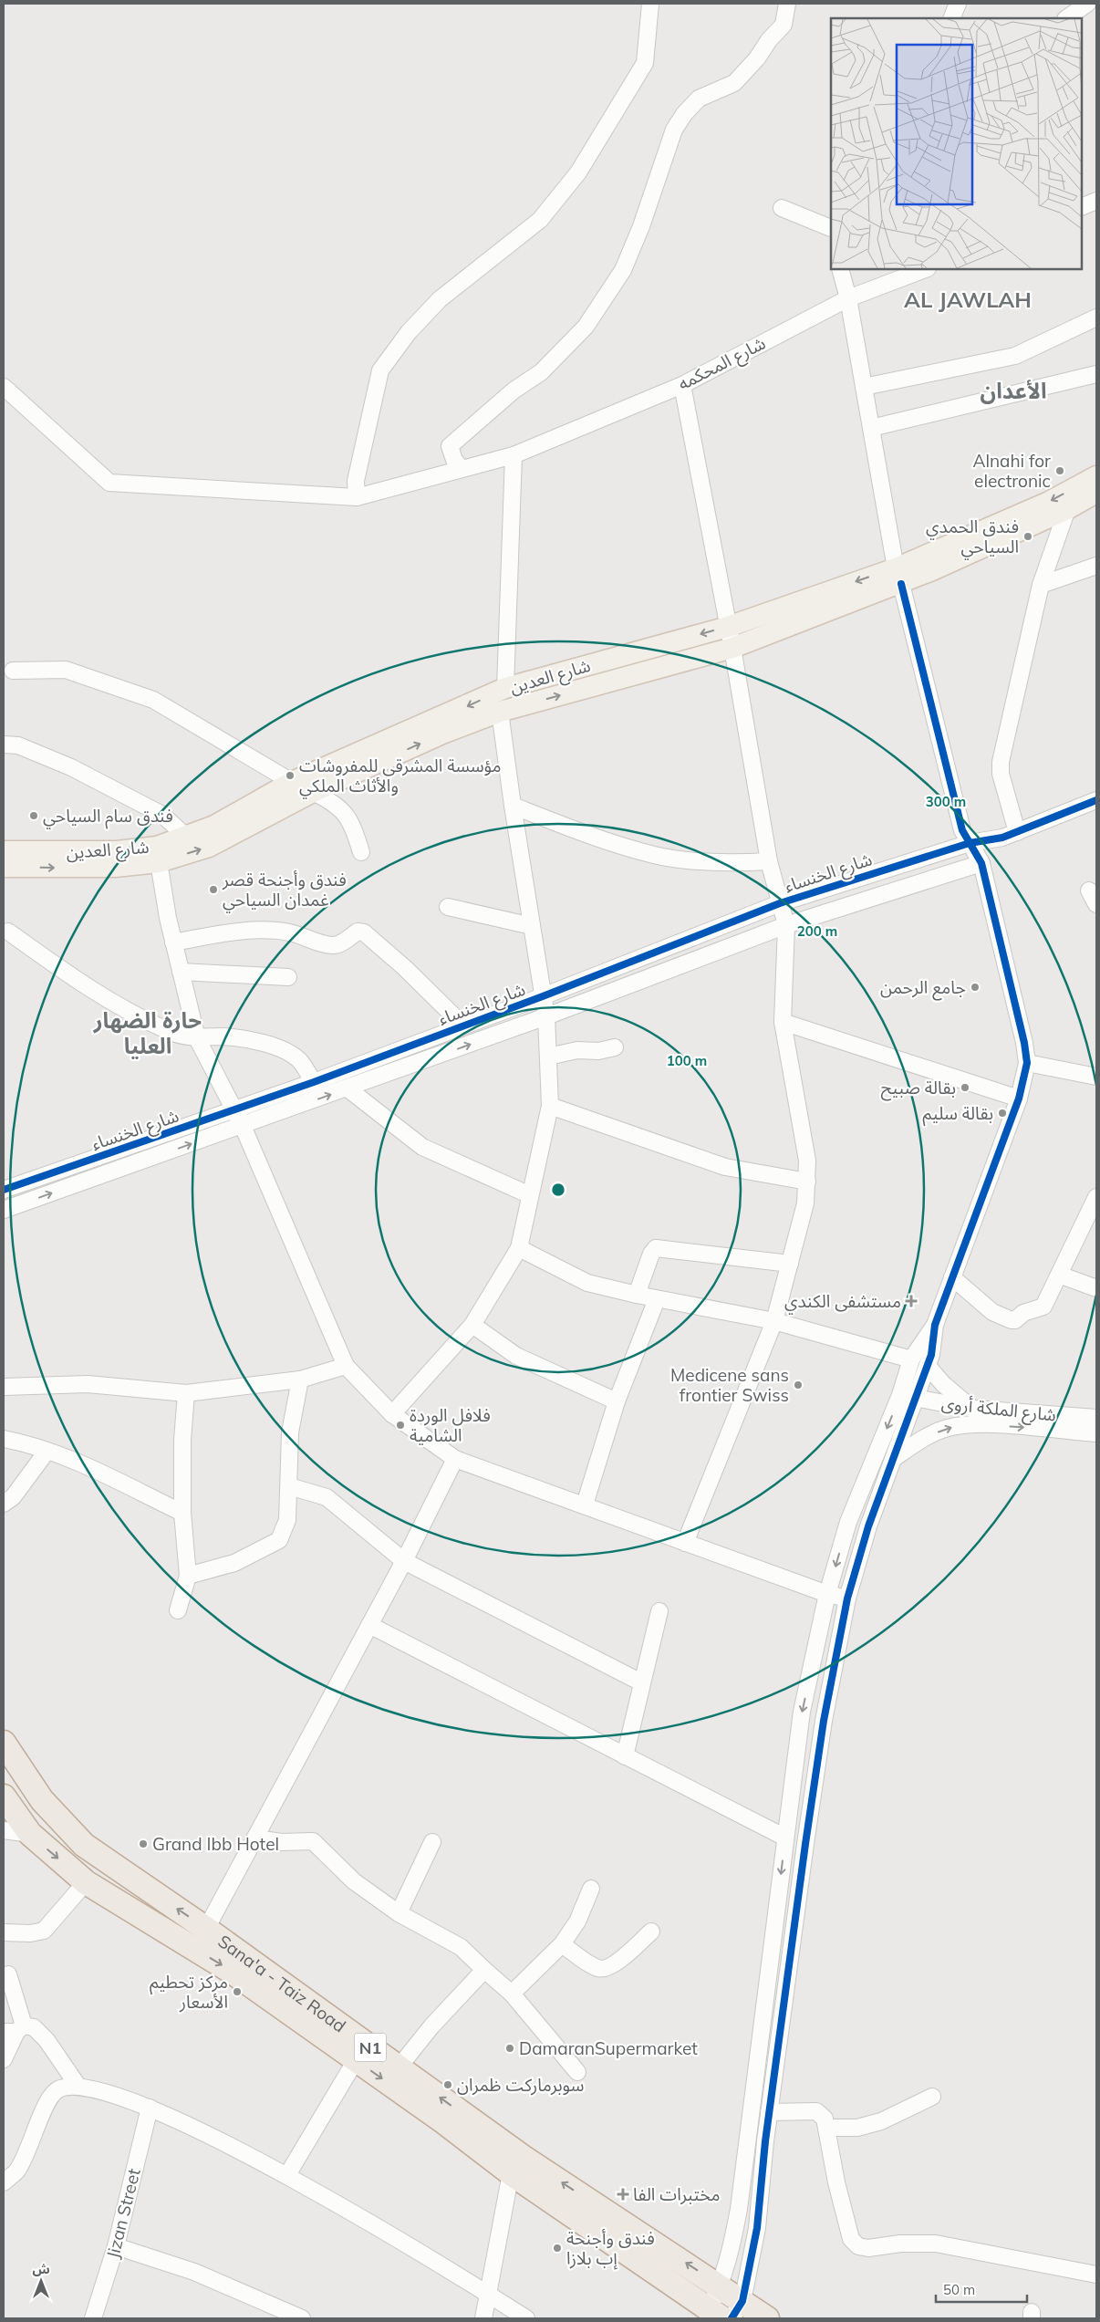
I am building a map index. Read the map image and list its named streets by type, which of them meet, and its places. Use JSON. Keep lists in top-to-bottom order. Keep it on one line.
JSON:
{"streets":{"highway":["Sana'a - Taiz Road","N1"],"main road":["شارع العدين"],"street":["شارع المحكمه","شارع الخنساء","شارع الملكة أروى","Jizan Street"]},"districts":["AL JAWLAH","الأعدان","حارة الضهار العليا"],"places":{"other":["Alnahi for electronic","فندق الحمدي السياحي","مؤسسة المشرقي للمفروشات والأثاث الملكي","فندق سام السياحي","فندق وأجنحة قصر غمدان السياحي","جامع الرحمن","بقالة صبيح","بقالة سليم","Medicene sans frontier Swiss","فلافل الوردة الشامية","Grand Ibb Hotel","مركز تحطيم الأسعار","DamaranSupermarket","سوبرماركت ظمران","فندق وأجنحة إب بلازا"],"health":["مستشفى الكندي","مختبرات الفا"]},"scale_bar":"50 m","north":"top","rings":["300 m","200 m","100 m"]}
